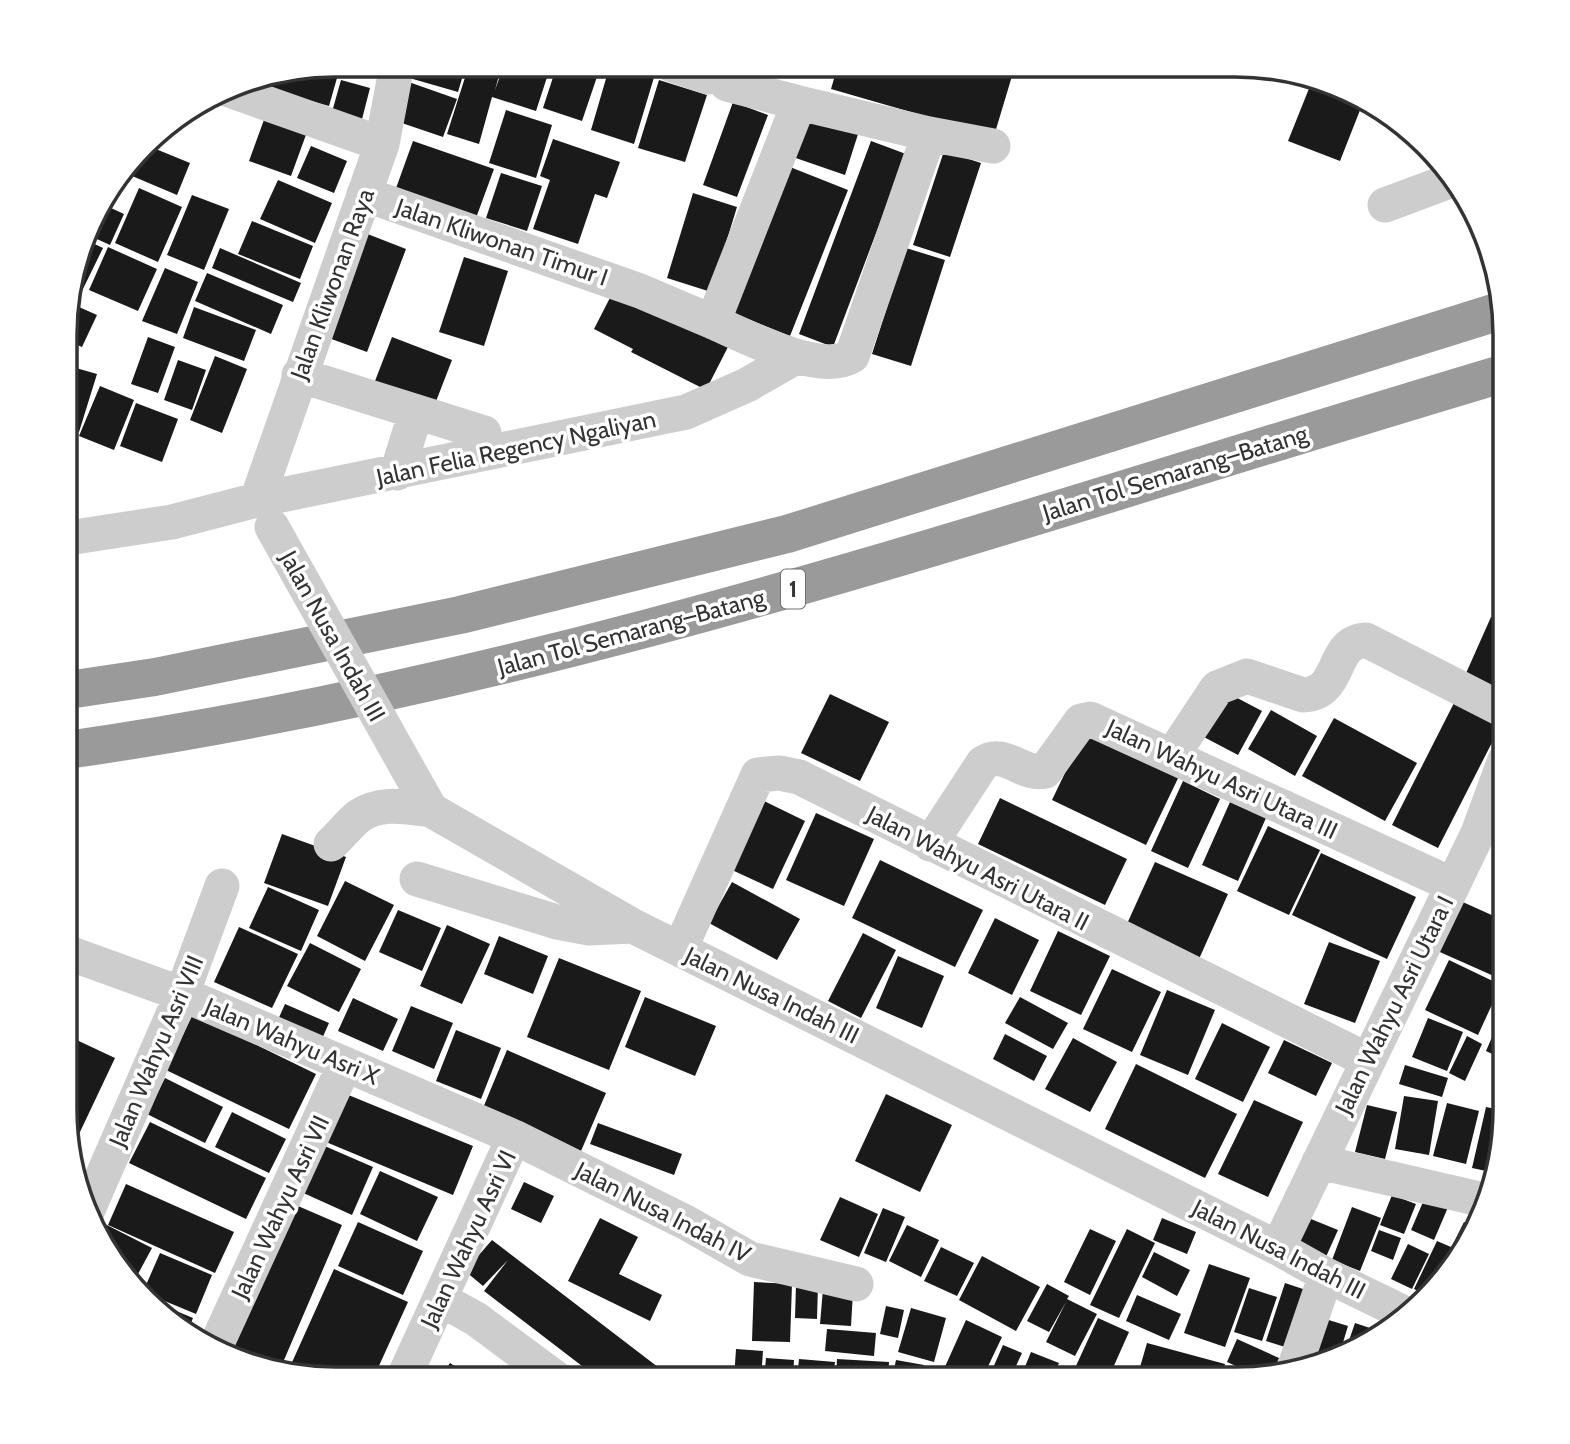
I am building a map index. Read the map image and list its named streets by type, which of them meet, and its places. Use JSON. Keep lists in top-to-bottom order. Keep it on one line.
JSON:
{"streets":{"highway":["Jalan Tol Semarang–Batang","1"],"street":["Jalan Kliwonan Timur I","Jalan Kliwonan Raya","Jalan Felia Regency Ngaliyan","Jalan Nusa Indah III","Jalan Wahyu Asri Utara III","Jalan Wahyu Asri Utara II","Jalan Wahyu Asri Utara I","Jalan Wahyu Asri X","Jalan Wahyu Asri VIII","Jalan Wahyu Asri VII","Jalan Nusa Indah IV","Jalan Wahyu Asri VI"]},"crossings":[["Jalan Kliwonan Timur I","Jalan Kliwonan Raya"],["Jalan Kliwonan Raya","Jalan Felia Regency Ngaliyan"],["Jalan Kliwonan Raya","Jalan Nusa Indah III"],["Jalan Felia Regency Ngaliyan","Jalan Nusa Indah III"],["Jalan Nusa Indah III","Jalan Wahyu Asri Utara II"],["Jalan Nusa Indah III","Jalan Wahyu Asri Utara I"],["Jalan Wahyu Asri Utara III","Jalan Wahyu Asri Utara II"],["Jalan Wahyu Asri Utara III","Jalan Wahyu Asri Utara I"],["Jalan Wahyu Asri Utara II","Jalan Wahyu Asri Utara I"],["Jalan Wahyu Asri X","Jalan Wahyu Asri VIII"],["Jalan Wahyu Asri X","Jalan Wahyu Asri VII"],["Jalan Wahyu Asri X","Jalan Nusa Indah IV"],["Jalan Wahyu Asri X","Jalan Wahyu Asri VI"],["Jalan Nusa Indah IV","Jalan Wahyu Asri VI"]]}
